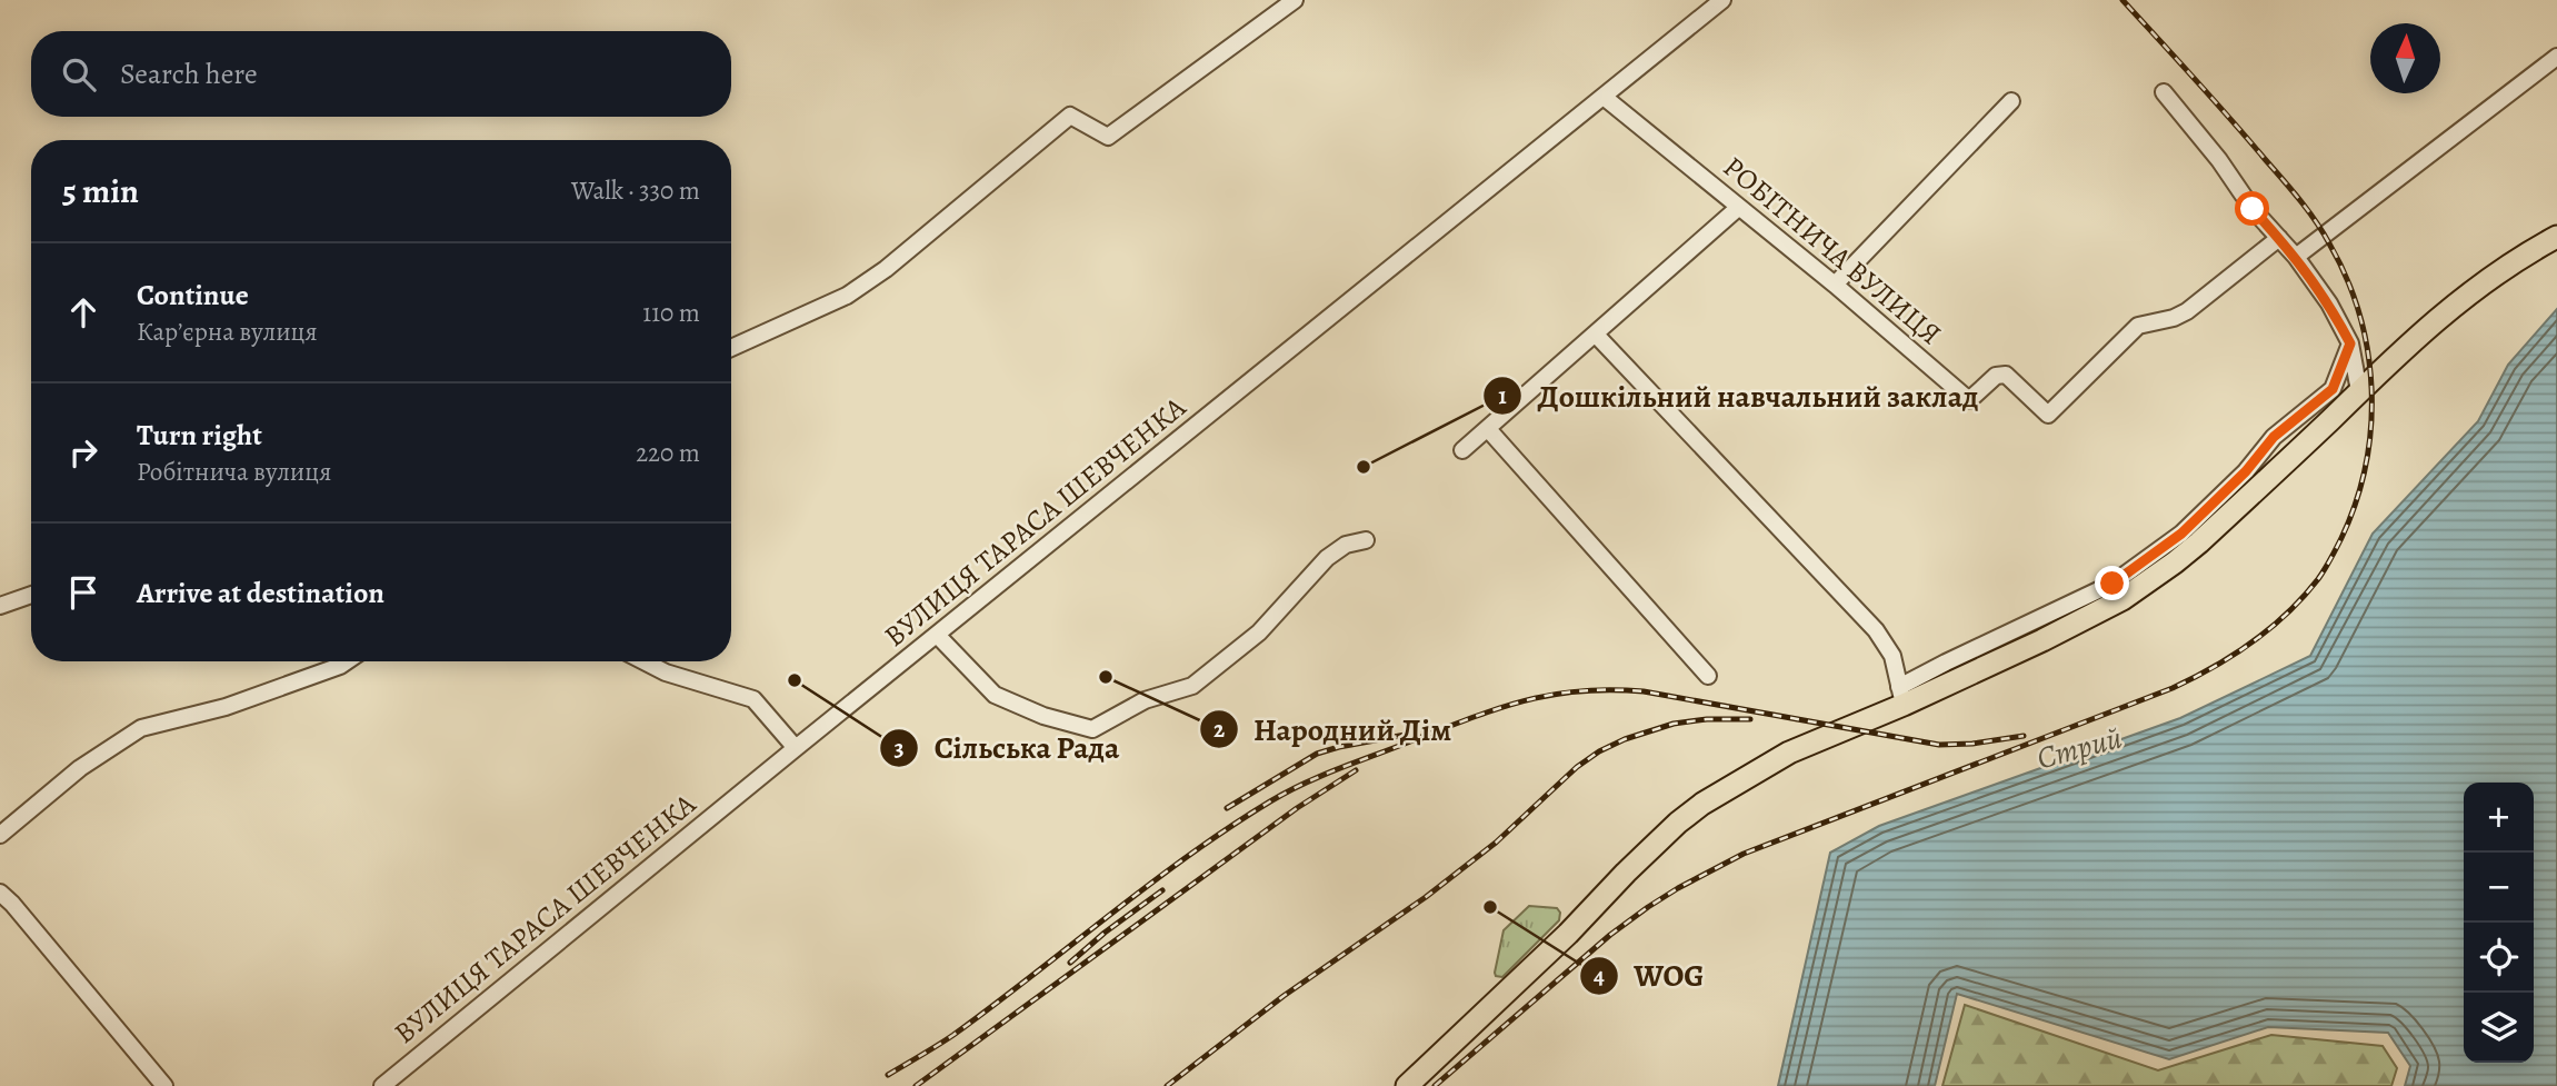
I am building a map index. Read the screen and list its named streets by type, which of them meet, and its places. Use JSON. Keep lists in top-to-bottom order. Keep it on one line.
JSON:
{"streets":{"street":["РОБІТНИЧА ВУЛИЦЯ","ВУЛИЦЯ ТАРАСА ШЕВЧЕНКА"]},"crossings":[["РОБІТНИЧА ВУЛИЦЯ","ВУЛИЦЯ ТАРАСА ШЕВЧЕНКА"]],"water":["Стрий"],"places":["Дошкільний навчальний заклад","Народний Дім","Сільська Рада","WOG"],"north":"top","page":{"search":"Search here","heading":["5 min","Walk · 330 m"],"list":[["Continue","Карʼєрна вулиця","110 m"],["Turn right","Робітнича вулиця","220 m"],"Arrive at destination"],"map_buttons":["+","−"]}}
